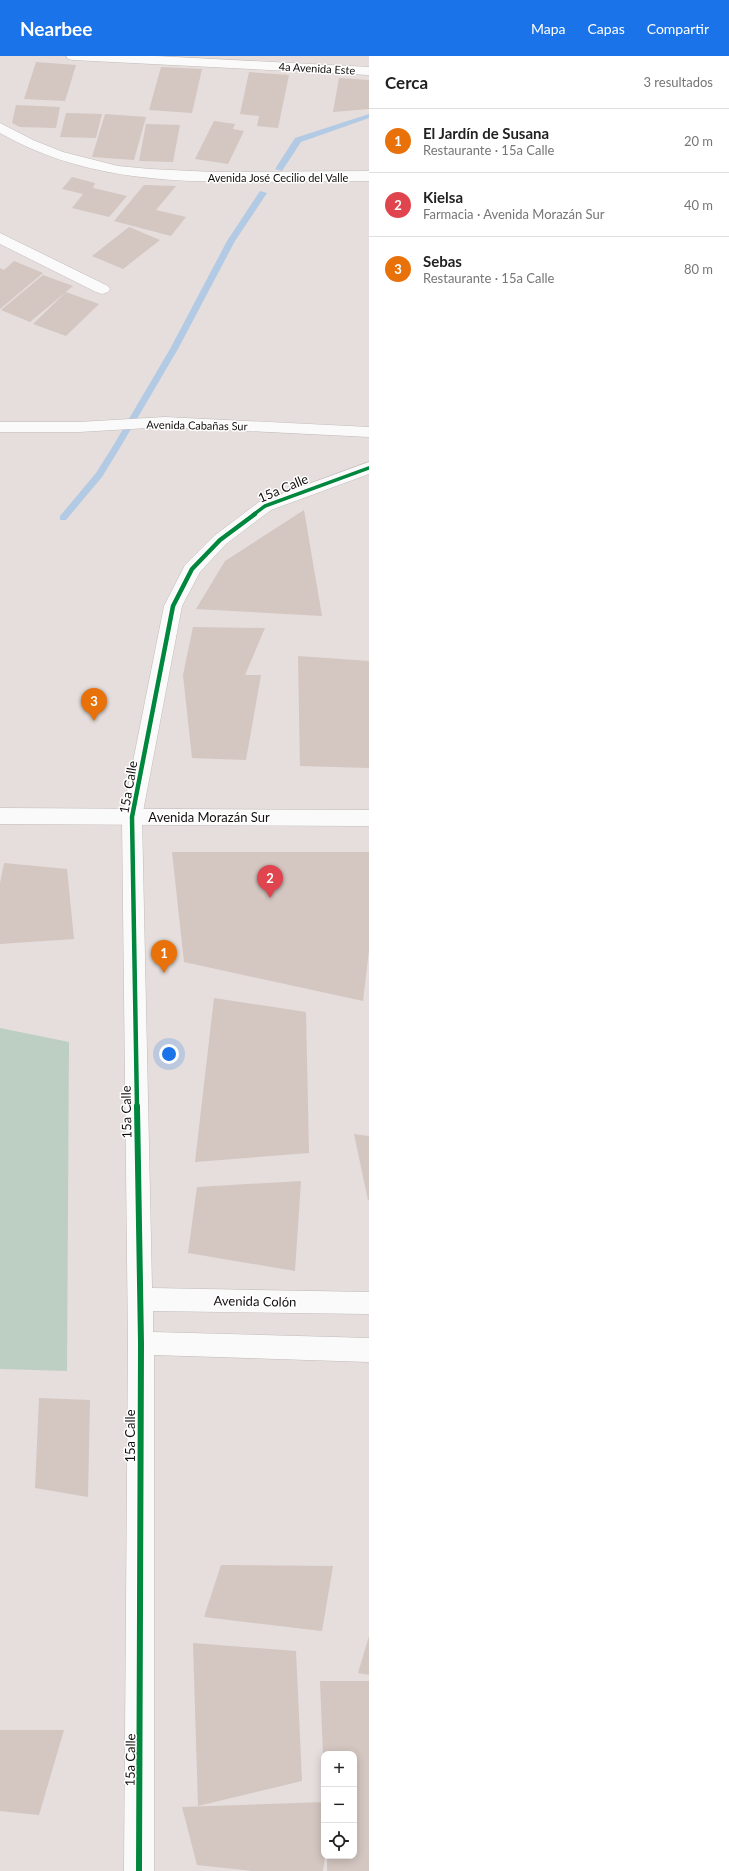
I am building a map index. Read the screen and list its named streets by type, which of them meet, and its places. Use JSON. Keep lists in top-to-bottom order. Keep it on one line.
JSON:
{"streets":{"street":["4a Avenida Este","Avenida José Cecilio del Valle","Avenida Cabañas Sur","15a Calle","Avenida Morazán Sur","Avenida Colón"]},"crossings":[["15a Calle","Avenida Morazán Sur"],["15a Calle","Avenida Colón"]],"page":{"header":"Nearbee","nav":["Mapa","Capas","Compartir"],"heading":["Cerca","3 resultados"],"list":[{"mark":"1","name":"El Jardín de Susana","note":"Restaurante · 15a Calle","value":"20 m"},{"mark":"2","name":"Kielsa","note":"Farmacia · Avenida Morazán Sur","value":"40 m"},{"mark":"3","name":"Sebas","note":"Restaurante · 15a Calle","value":"80 m"}],"pins":["3","2","1"],"map_buttons":["+","−"]}}
